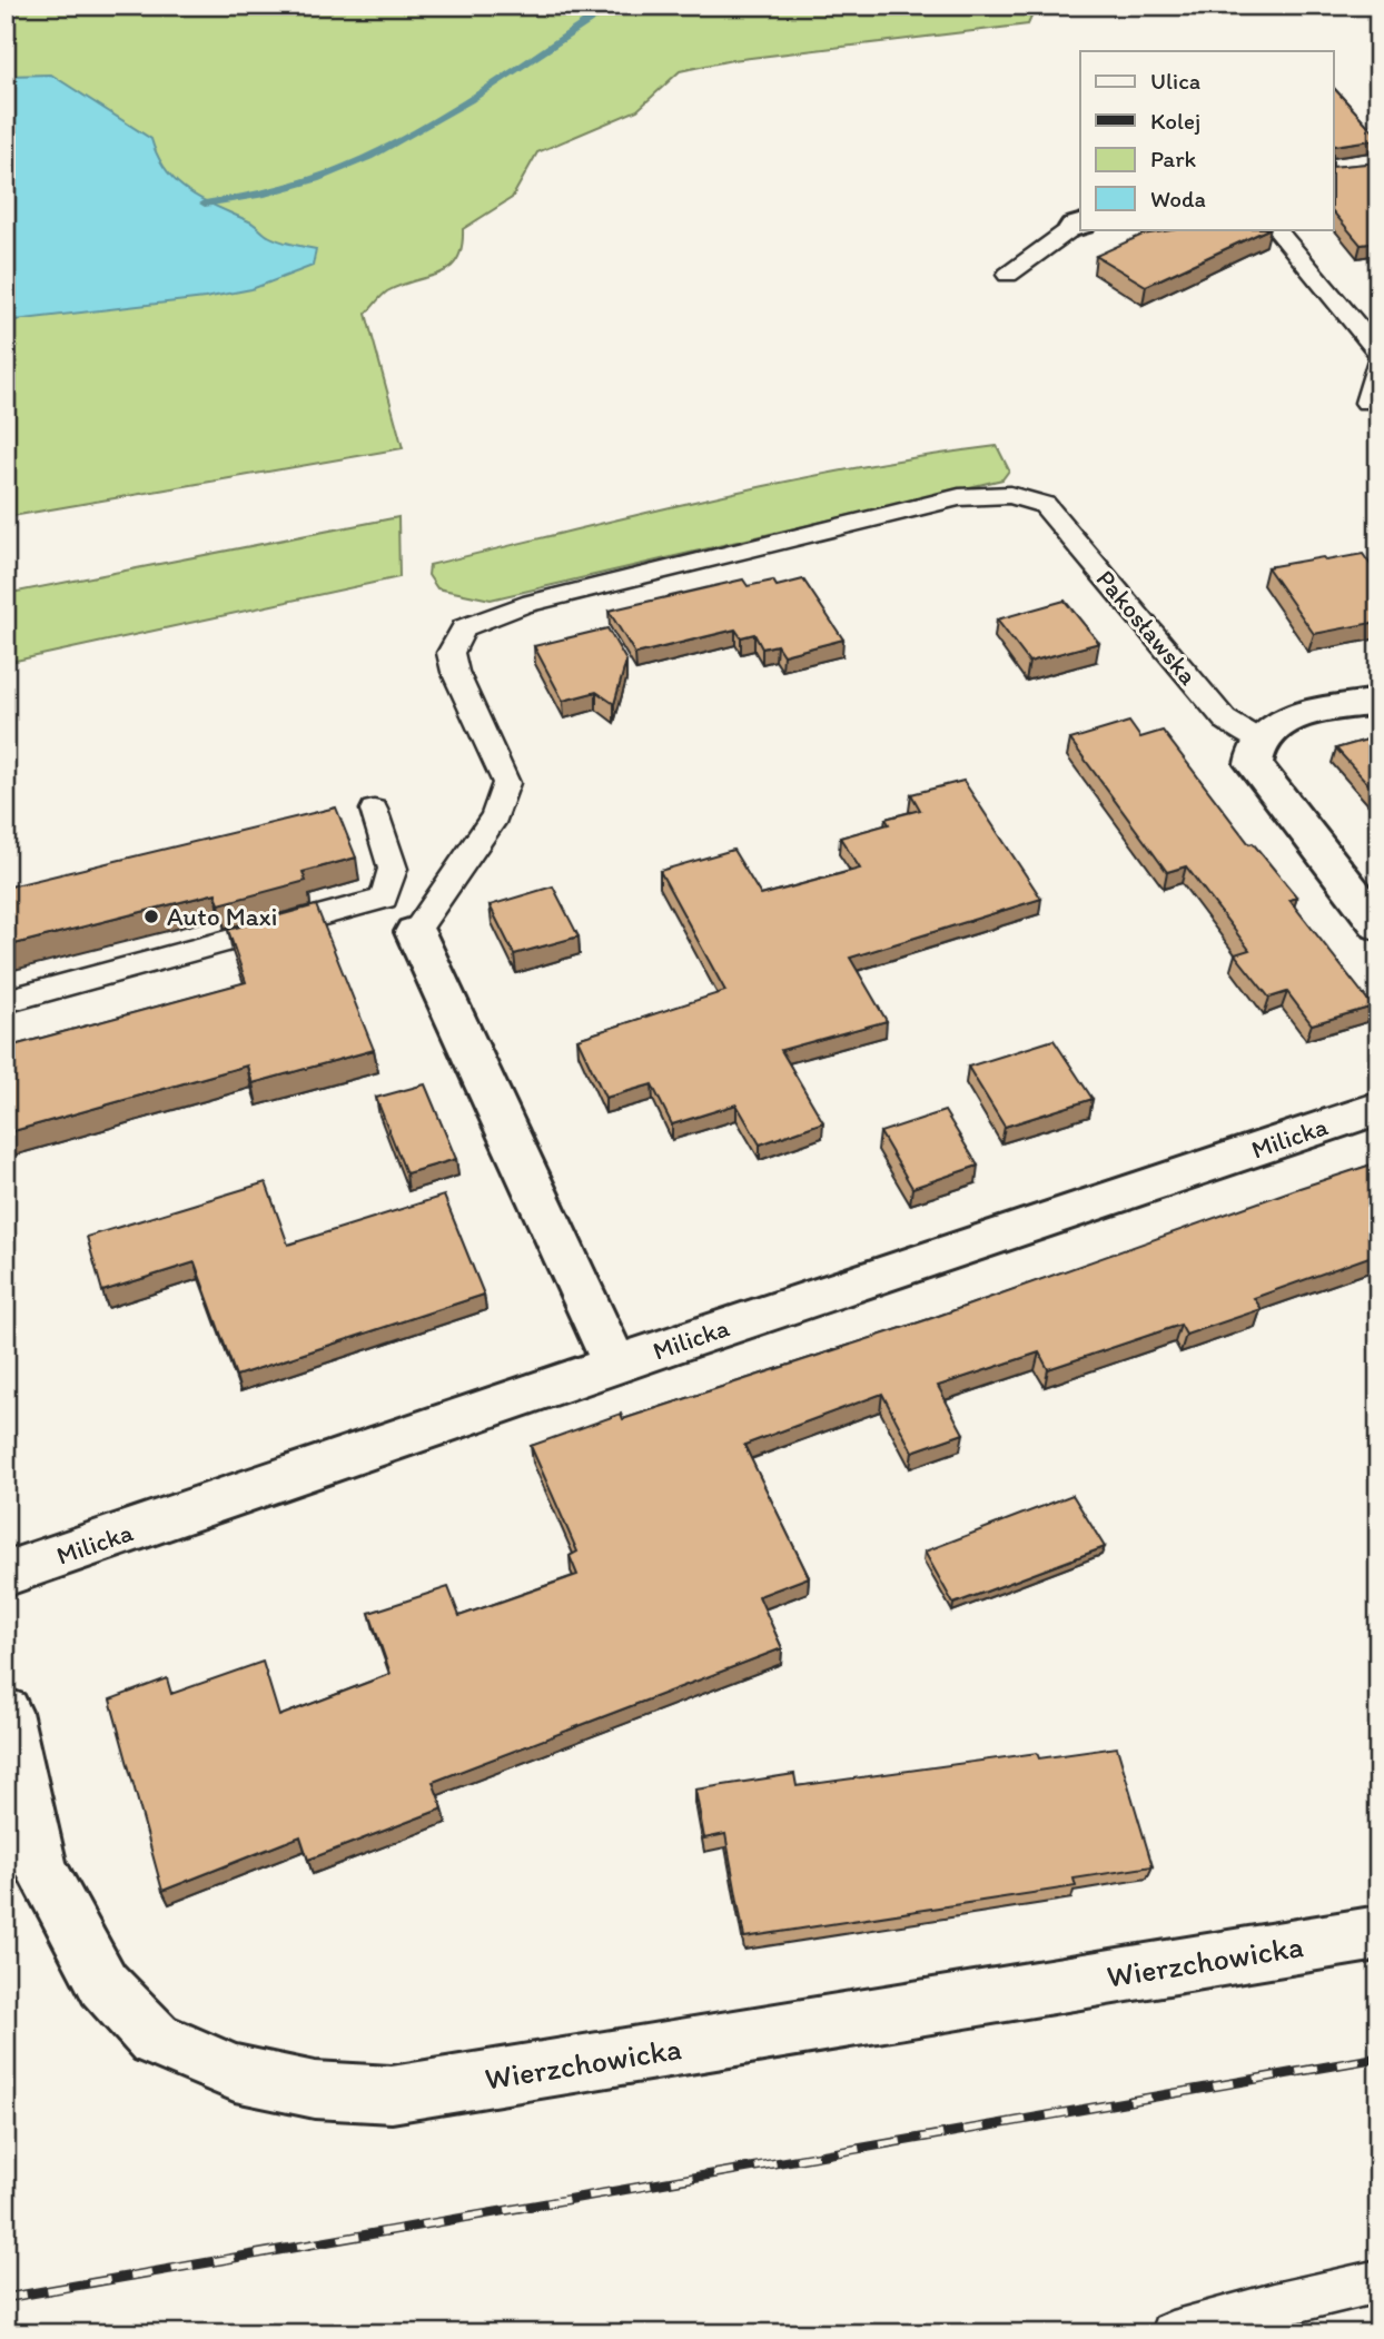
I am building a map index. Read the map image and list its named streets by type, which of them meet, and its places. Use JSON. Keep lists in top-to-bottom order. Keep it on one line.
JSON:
{"streets":{"street":["Milicka","Wierzchowicka"],"lane":["Pakosławska"]},"places":["Auto Maxi"],"legend":["Ulica","Kolej","Park","Woda"]}
